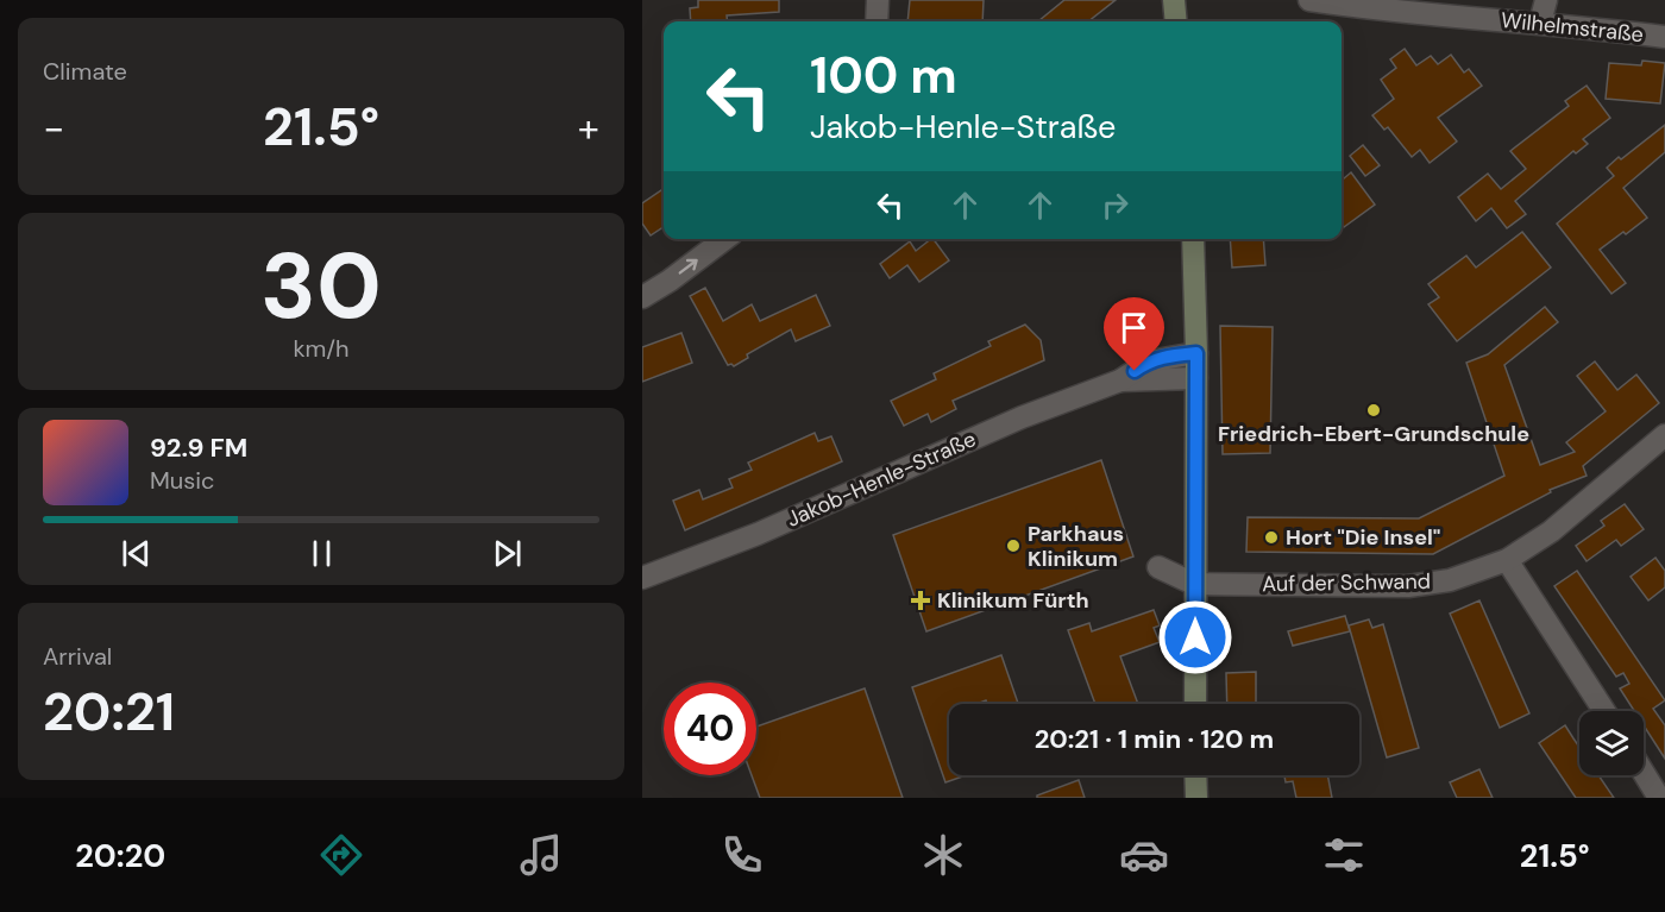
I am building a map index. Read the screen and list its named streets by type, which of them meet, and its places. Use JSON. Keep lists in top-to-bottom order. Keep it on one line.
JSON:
{"streets":{"street":["Wilhelmstraße","Jakob-Henle-Straße","Auf der Schwand"]},"places":{"other":["Friedrich-Ebert-Grundschule","Hort \"Die Insel\"","Parkhaus Klinikum"],"health":["Klinikum Fürth"]},"page":{"tile":["Climate",["30","km/h"],["Arrival","20:21"]],"turn":["100 m","Jakob-Henle-Straße"],"heat":["−","21.5°","+"],"song":["92.9 FM","Music"],"limit":"40","trip":"20:21 · 1 min · 120 m","tabs":["20:20","21.5°"]}}
